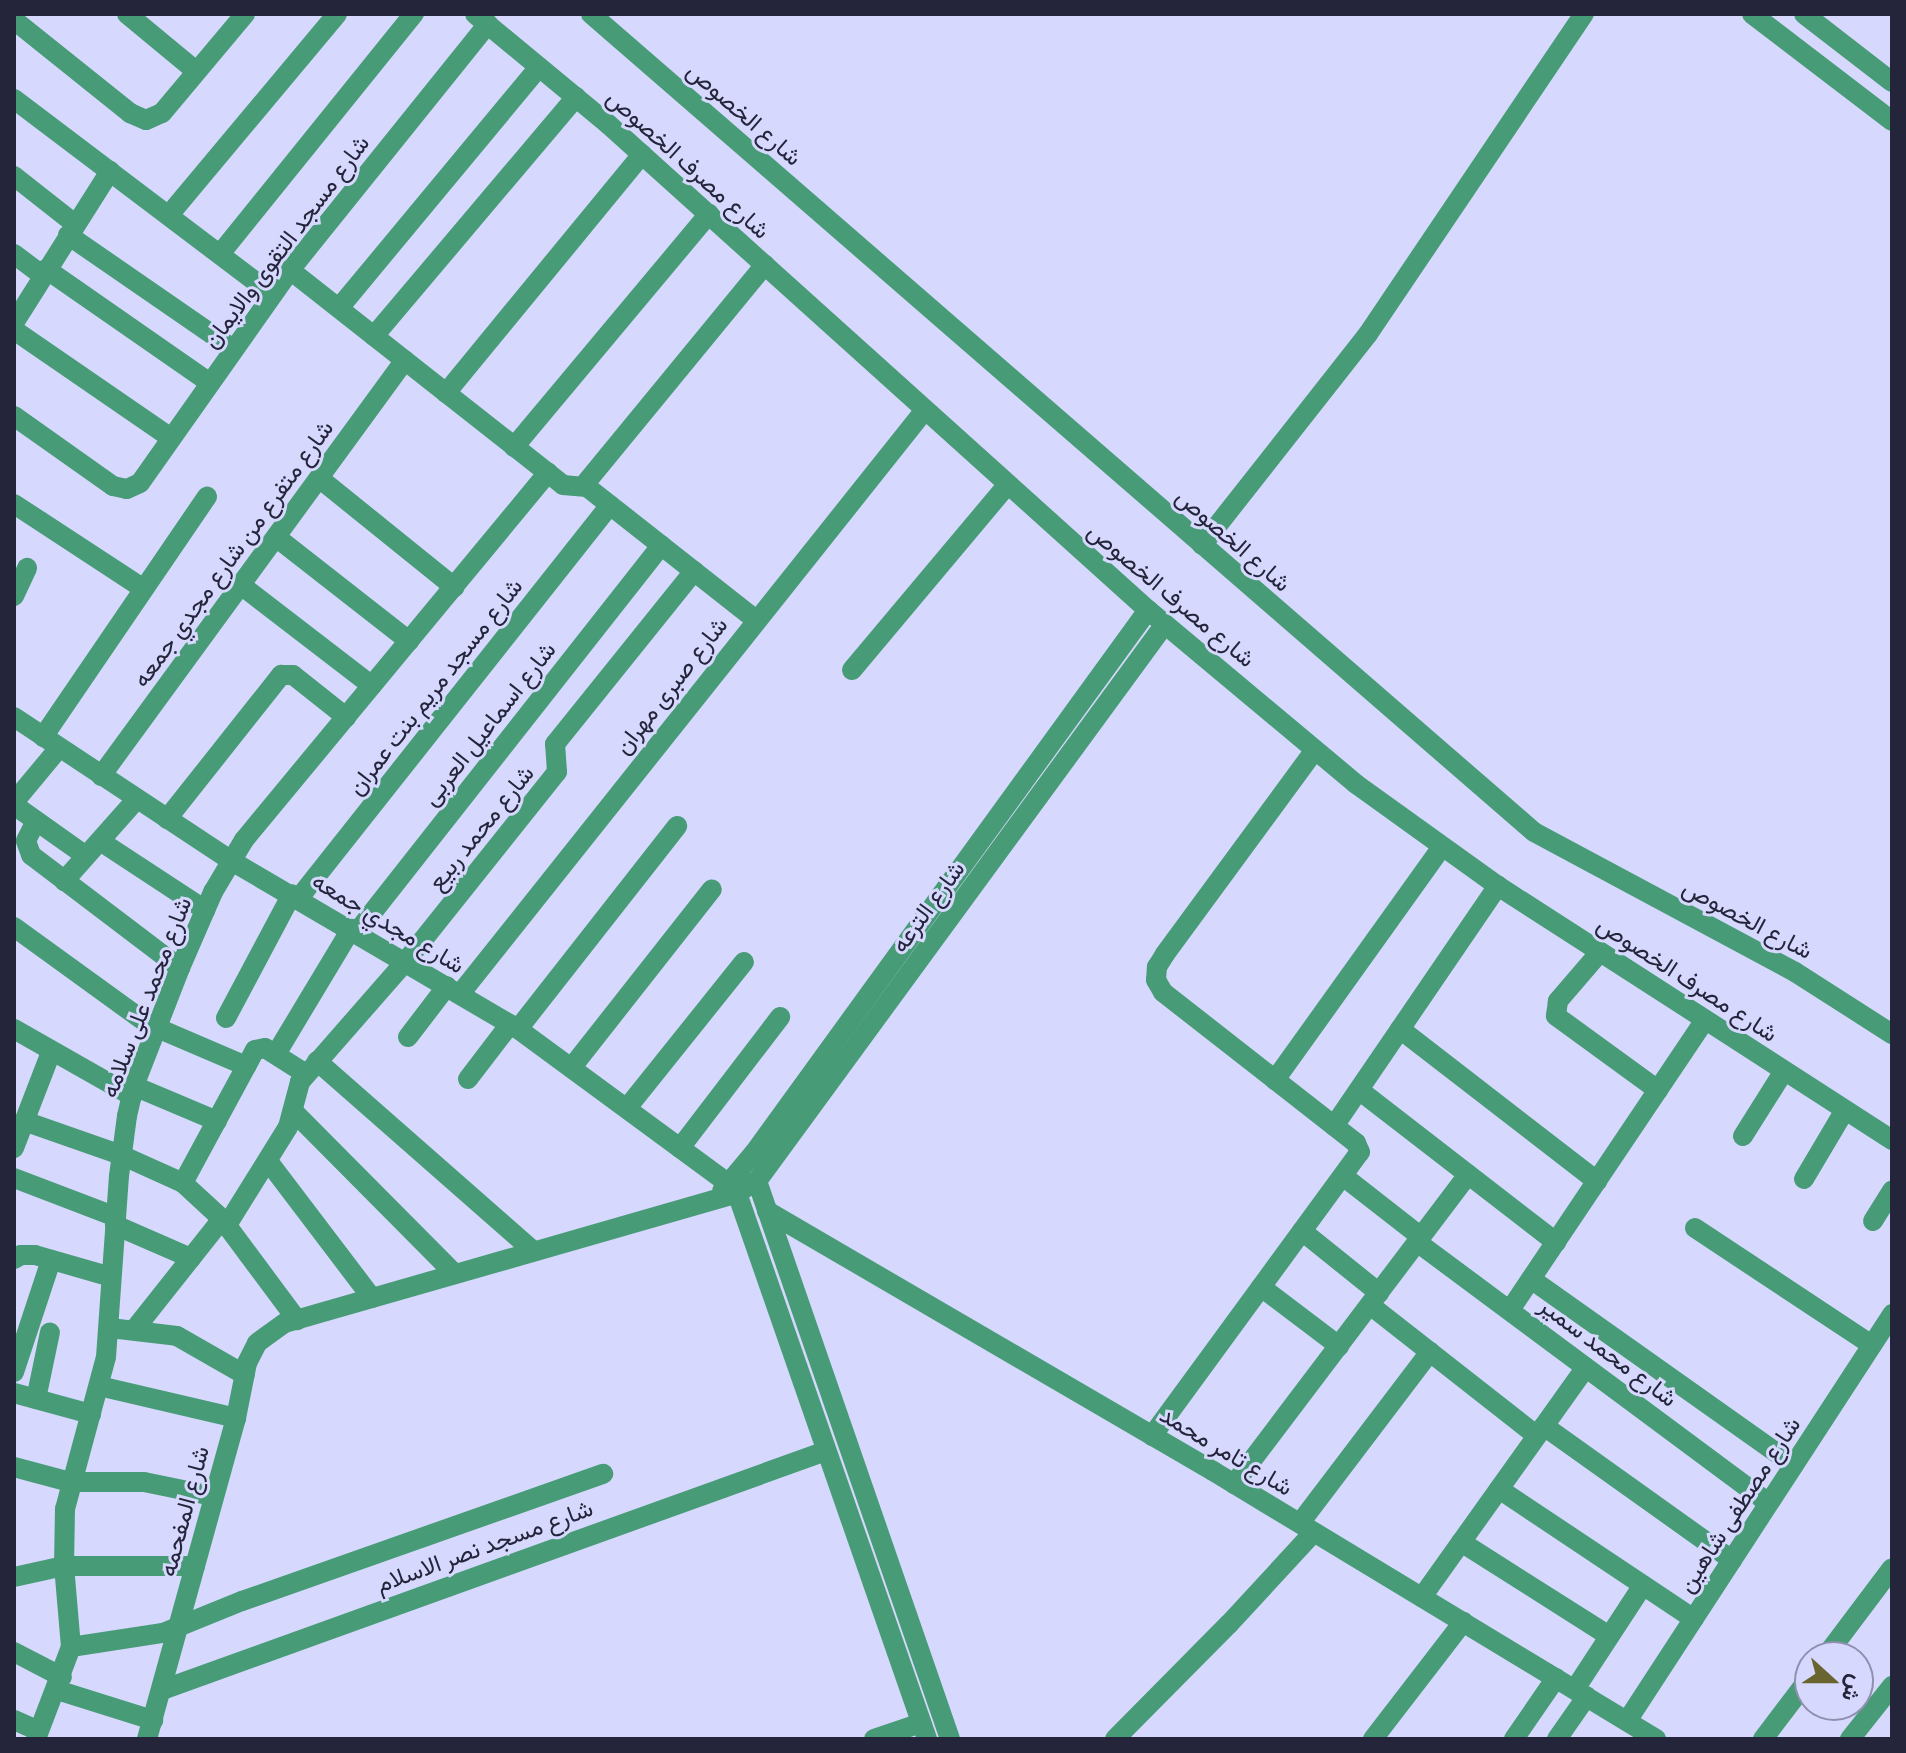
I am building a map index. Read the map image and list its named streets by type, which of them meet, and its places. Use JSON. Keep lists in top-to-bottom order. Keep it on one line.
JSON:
{"streets":{"street":["شارع الخصوص","شارع مصرف الخصوص","شارع مسجد التقوى والايمان","شارع متفرع من شارع مجدي جمعه","شارع صبرى مهران","شارع مسجد مريم بنت عمران","شارع اسماعيل العربى","شارع محمد ربيع","شارع الترعه","شارع مجدي جمعه","شارع محمد على سلامه","شارع محمد سمير","شارع تامر محمد","شارع مصطفى شاهين","شارع المفحمه","شارع مسجد نصر الاسلام"]},"crossings":[["شارع مصرف الخصوص","شارع مسجد التقوى والايمان"],["شارع مصرف الخصوص","شارع صبرى مهران"],["شارع مصرف الخصوص","شارع الترعه"],["شارع متفرع من شارع مجدي جمعه","شارع مجدي جمعه"],["شارع صبرى مهران","شارع مجدي جمعه"],["شارع مسجد مريم بنت عمران","شارع مجدي جمعه"],["شارع اسماعيل العربى","شارع مجدي جمعه"],["شارع محمد ربيع","شارع مجدي جمعه"],["شارع الترعه","شارع مجدي جمعه"],["شارع الترعه","شارع المفحمه"],["شارع مجدي جمعه","شارع محمد على سلامه"],["شارع محمد سمير","شارع مصطفى شاهين"],["شارع تامر محمد","شارع مصطفى شاهين"],["شارع المفحمه","شارع مسجد نصر الاسلام"]],"north":"right"}
